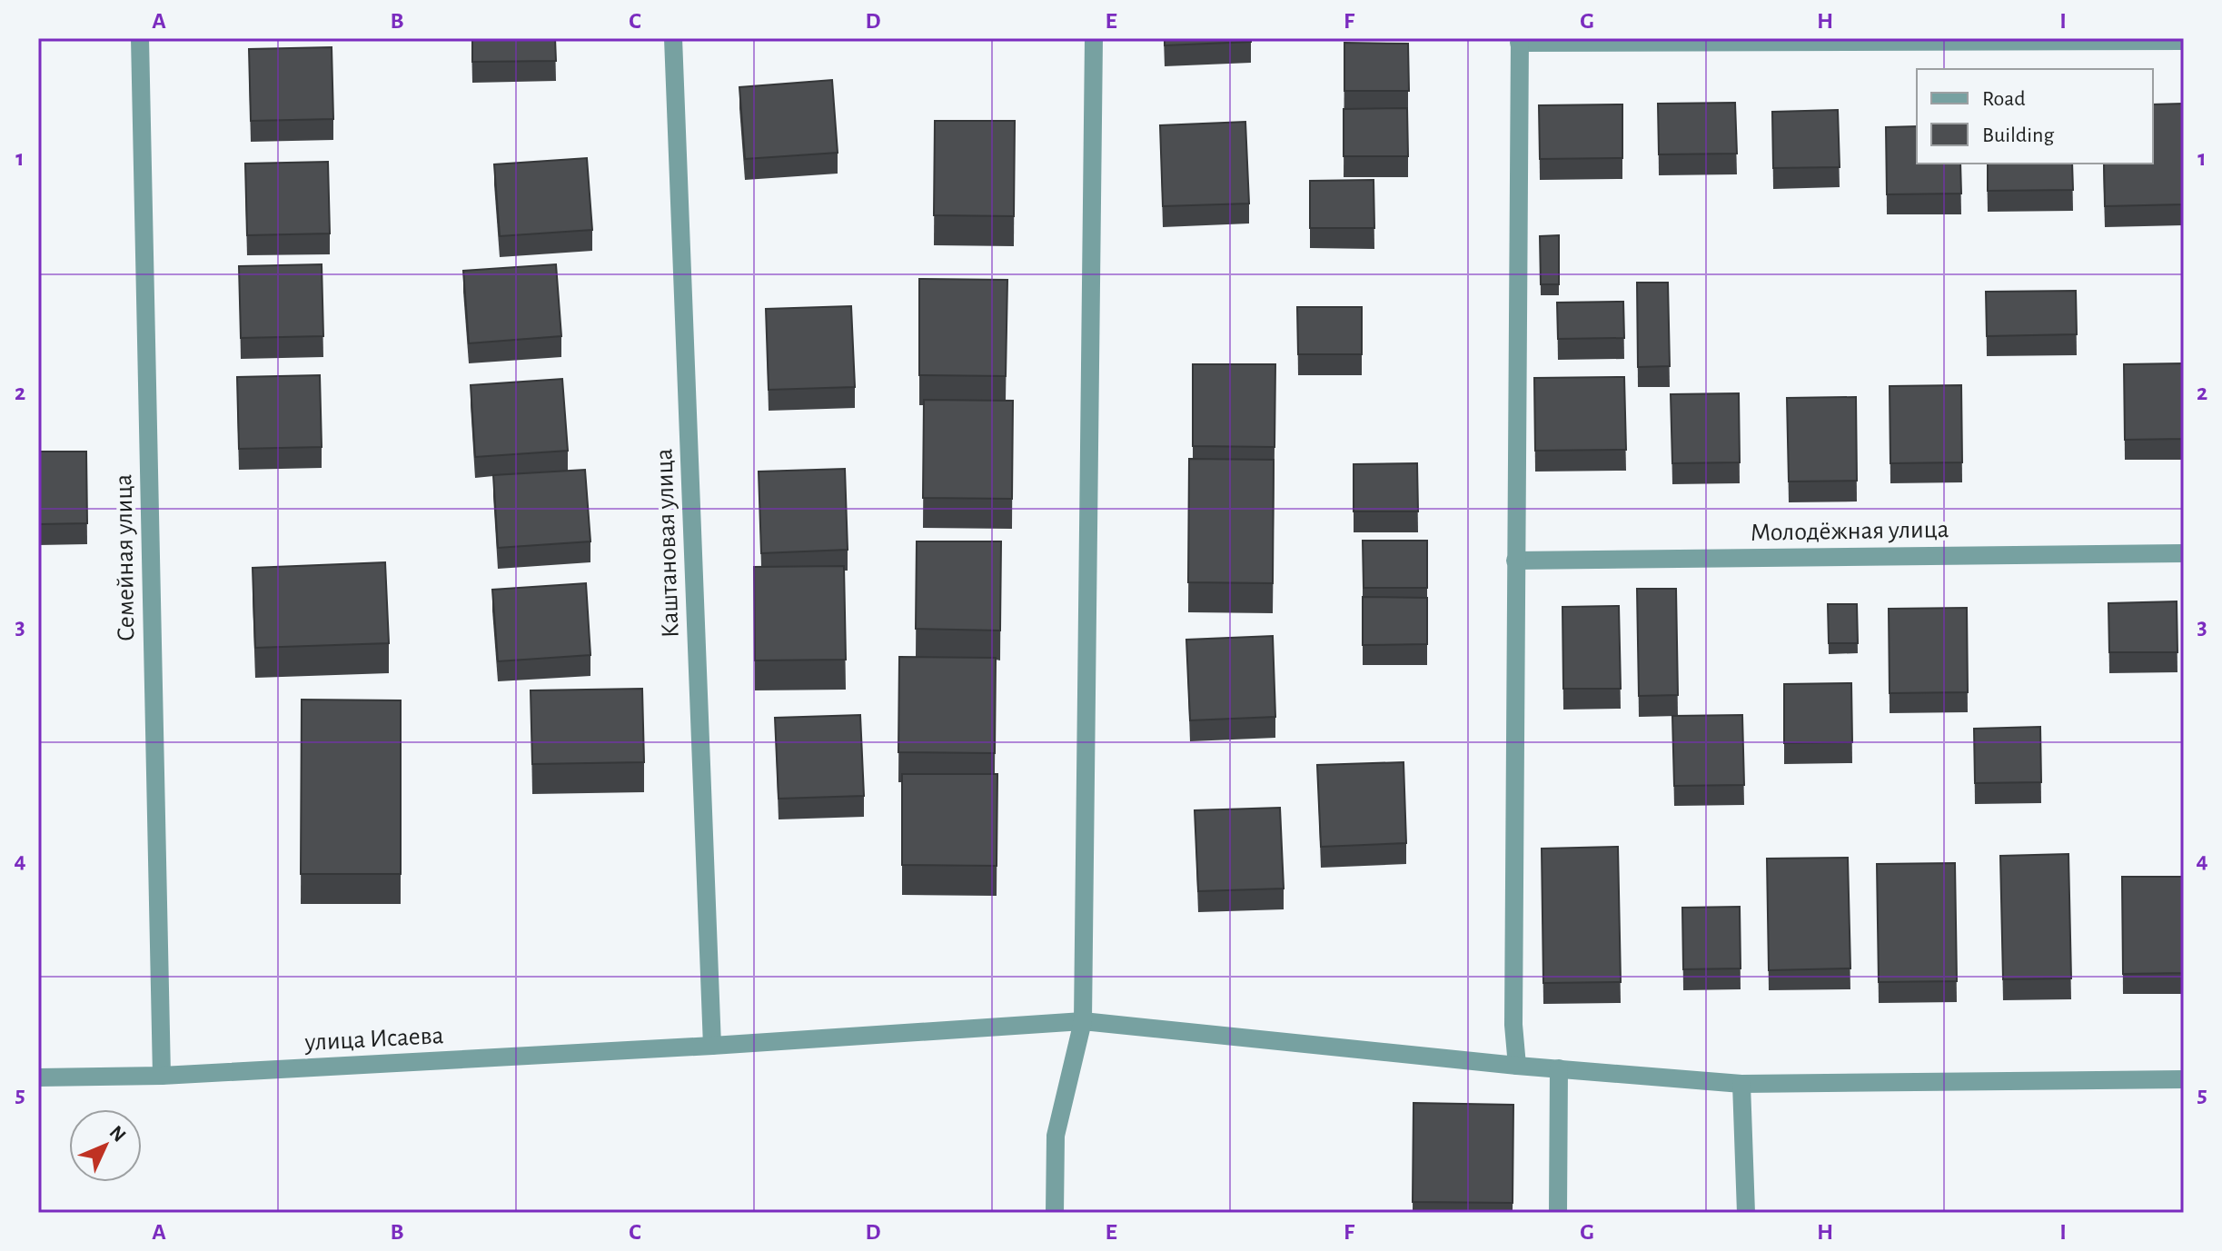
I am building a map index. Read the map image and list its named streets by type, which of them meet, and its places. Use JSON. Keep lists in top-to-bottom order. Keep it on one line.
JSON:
{"streets":{"street":["Молодёжная улица","Каштановая улица","Семейная улица","улица Исаева"]},"crossings":[["Каштановая улица","улица Исаева"],["Семейная улица","улица Исаева"]],"legend":["Road","Building"],"north":"top right","grid":{"columns":["A","B","C","D","E","F","G","H","I"],"rows":["1","2","3","4","5"]}}
